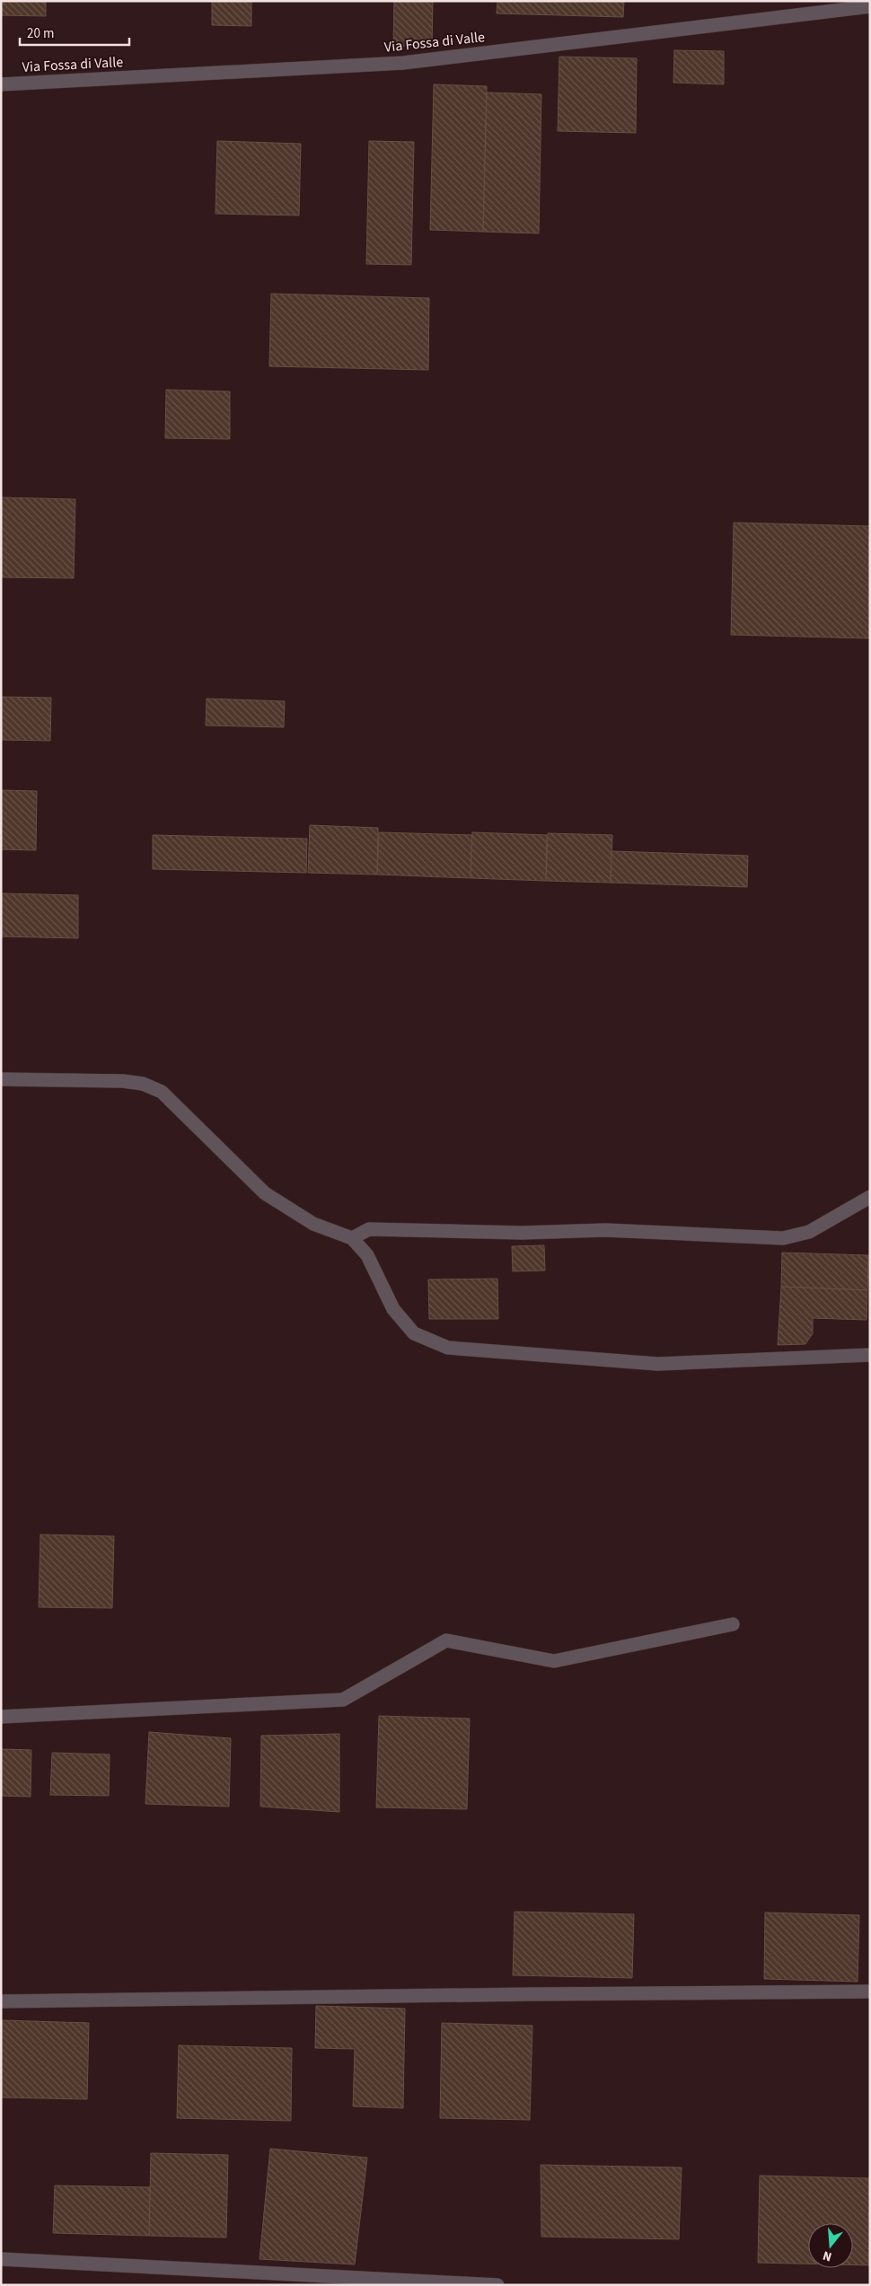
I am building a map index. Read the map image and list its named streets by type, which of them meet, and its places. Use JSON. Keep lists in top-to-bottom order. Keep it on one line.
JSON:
{"streets":{"street":["Via Fossa di Valle"]},"scale_bar":"20 m","north":"bottom"}
